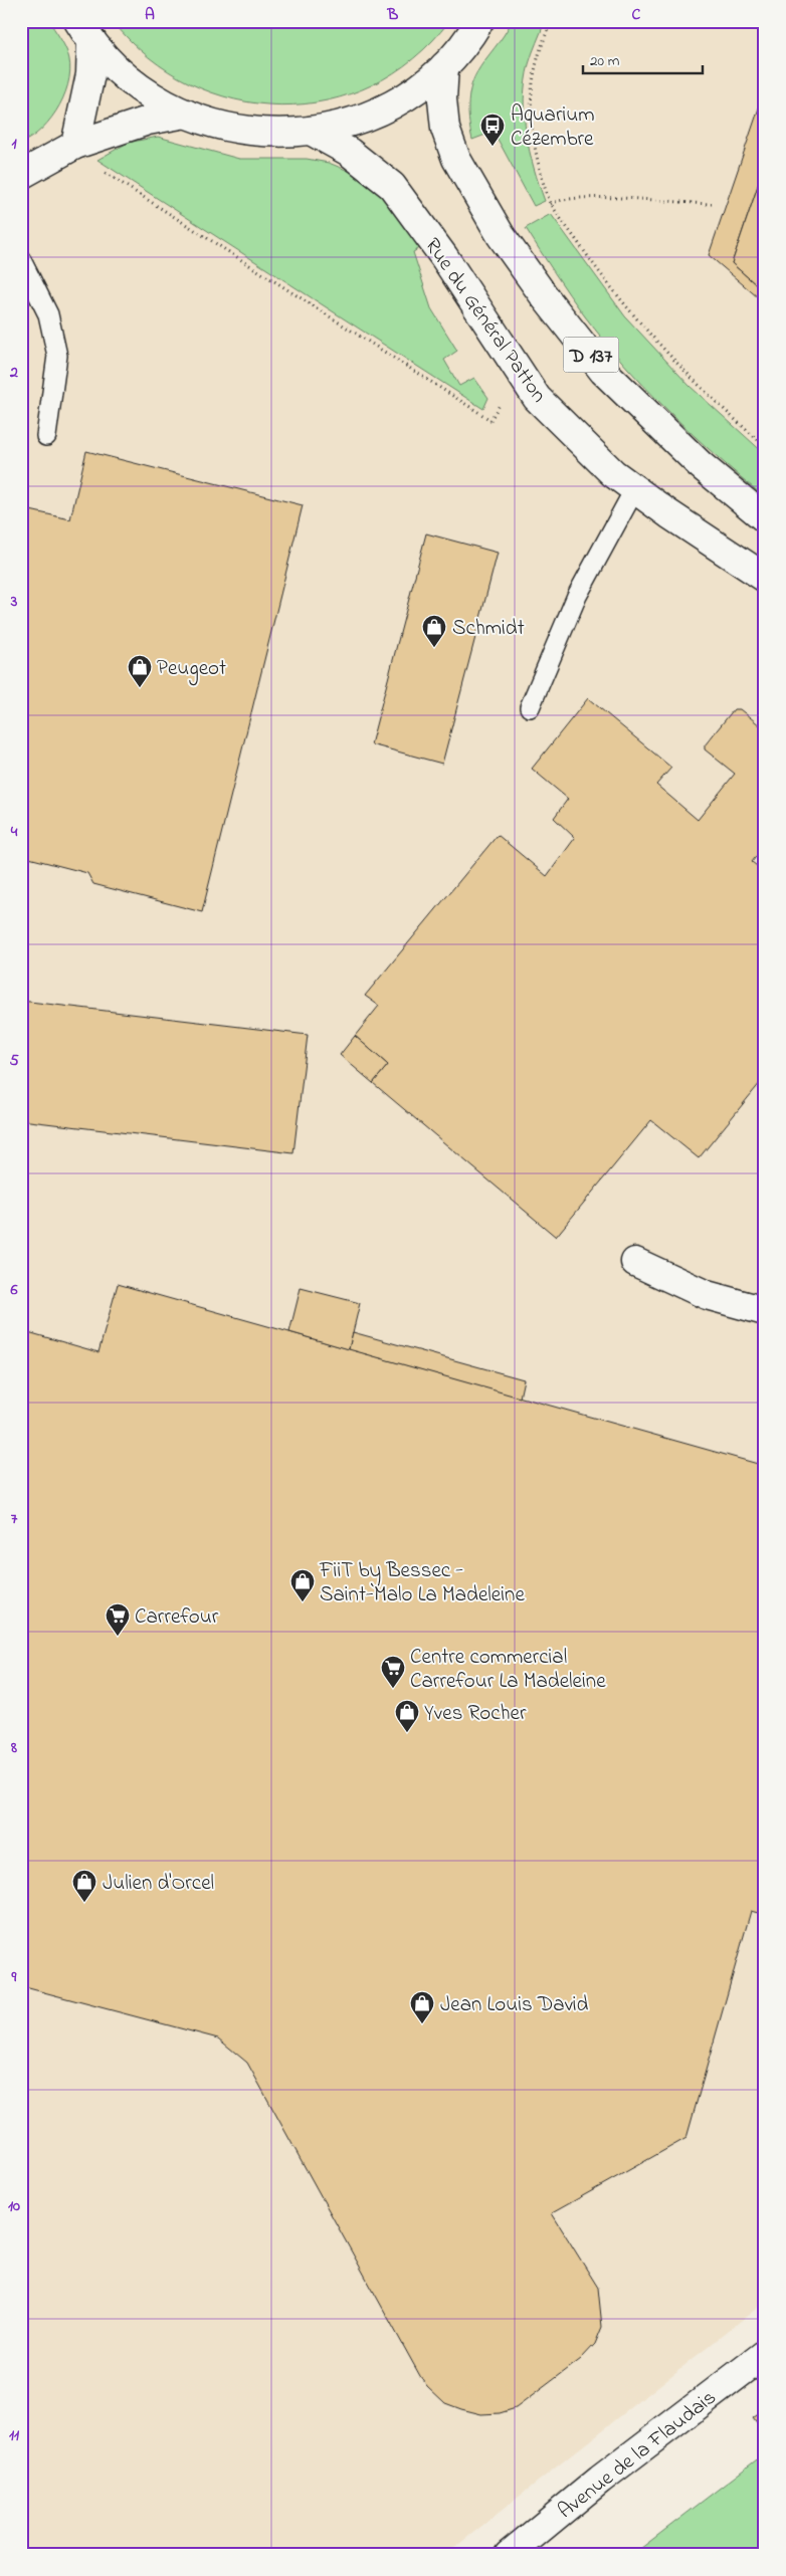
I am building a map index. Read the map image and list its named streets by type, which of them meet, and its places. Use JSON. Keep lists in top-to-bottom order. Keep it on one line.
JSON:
{"streets":{"main road":["Rue du Général Patton","D 137","Avenue de la Flaudais"]},"places":{"bus stop":["Aquarium Cézembre"],"shop":["Schmidt","Peugeot","FiiT by Bessec - Saint-Malo La Madeleine","Yves Rocher","Julien d'Orcel","Jean Louis David"],"supermarket":["Carrefour","Centre commercial Carrefour La Madeleine"]},"scale_bar":"20 m","grid":{"columns":["A","B","C"],"rows":["1","2","3","4","5","6","7","8","9","10","11"]}}
